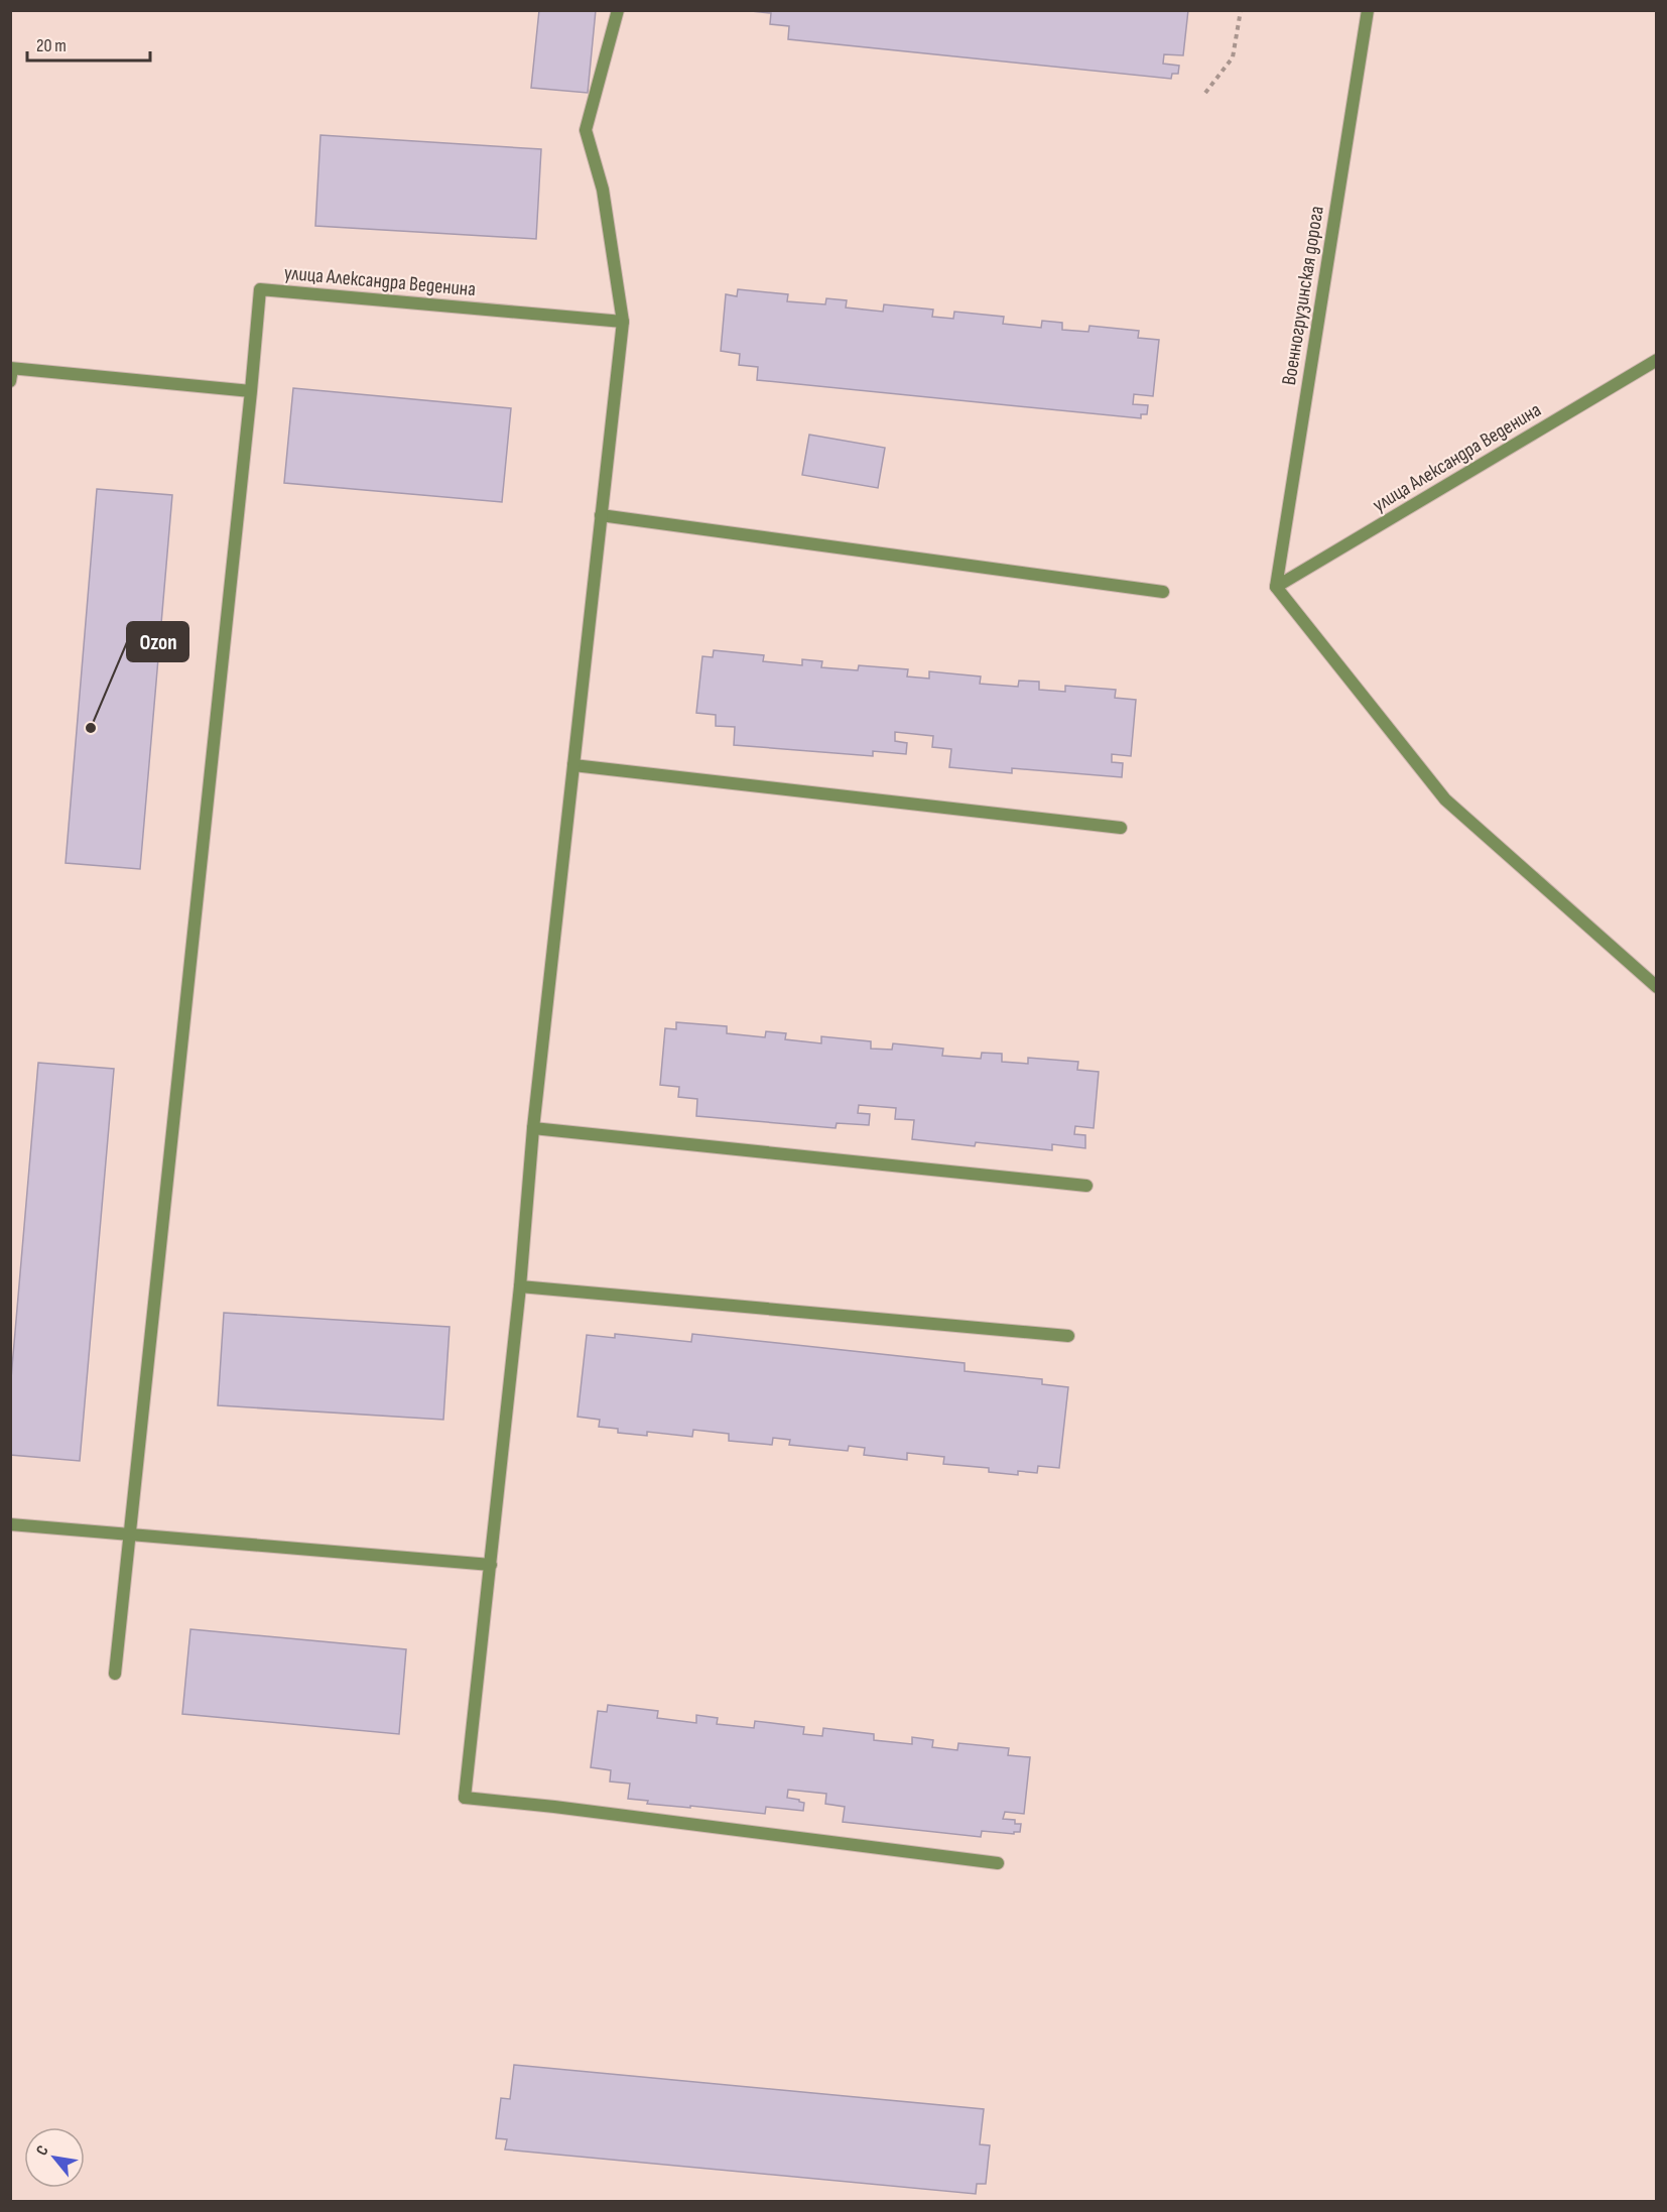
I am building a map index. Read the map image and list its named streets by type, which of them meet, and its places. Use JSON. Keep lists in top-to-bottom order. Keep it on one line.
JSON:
{"streets":{"street":["улица Александра Веденина","Военногрузинская дорога"]},"crossings":[["улица Александра Веденина","Военногрузинская дорога"]],"places":["Ozon"],"scale_bar":"20 m","north":"top left"}
